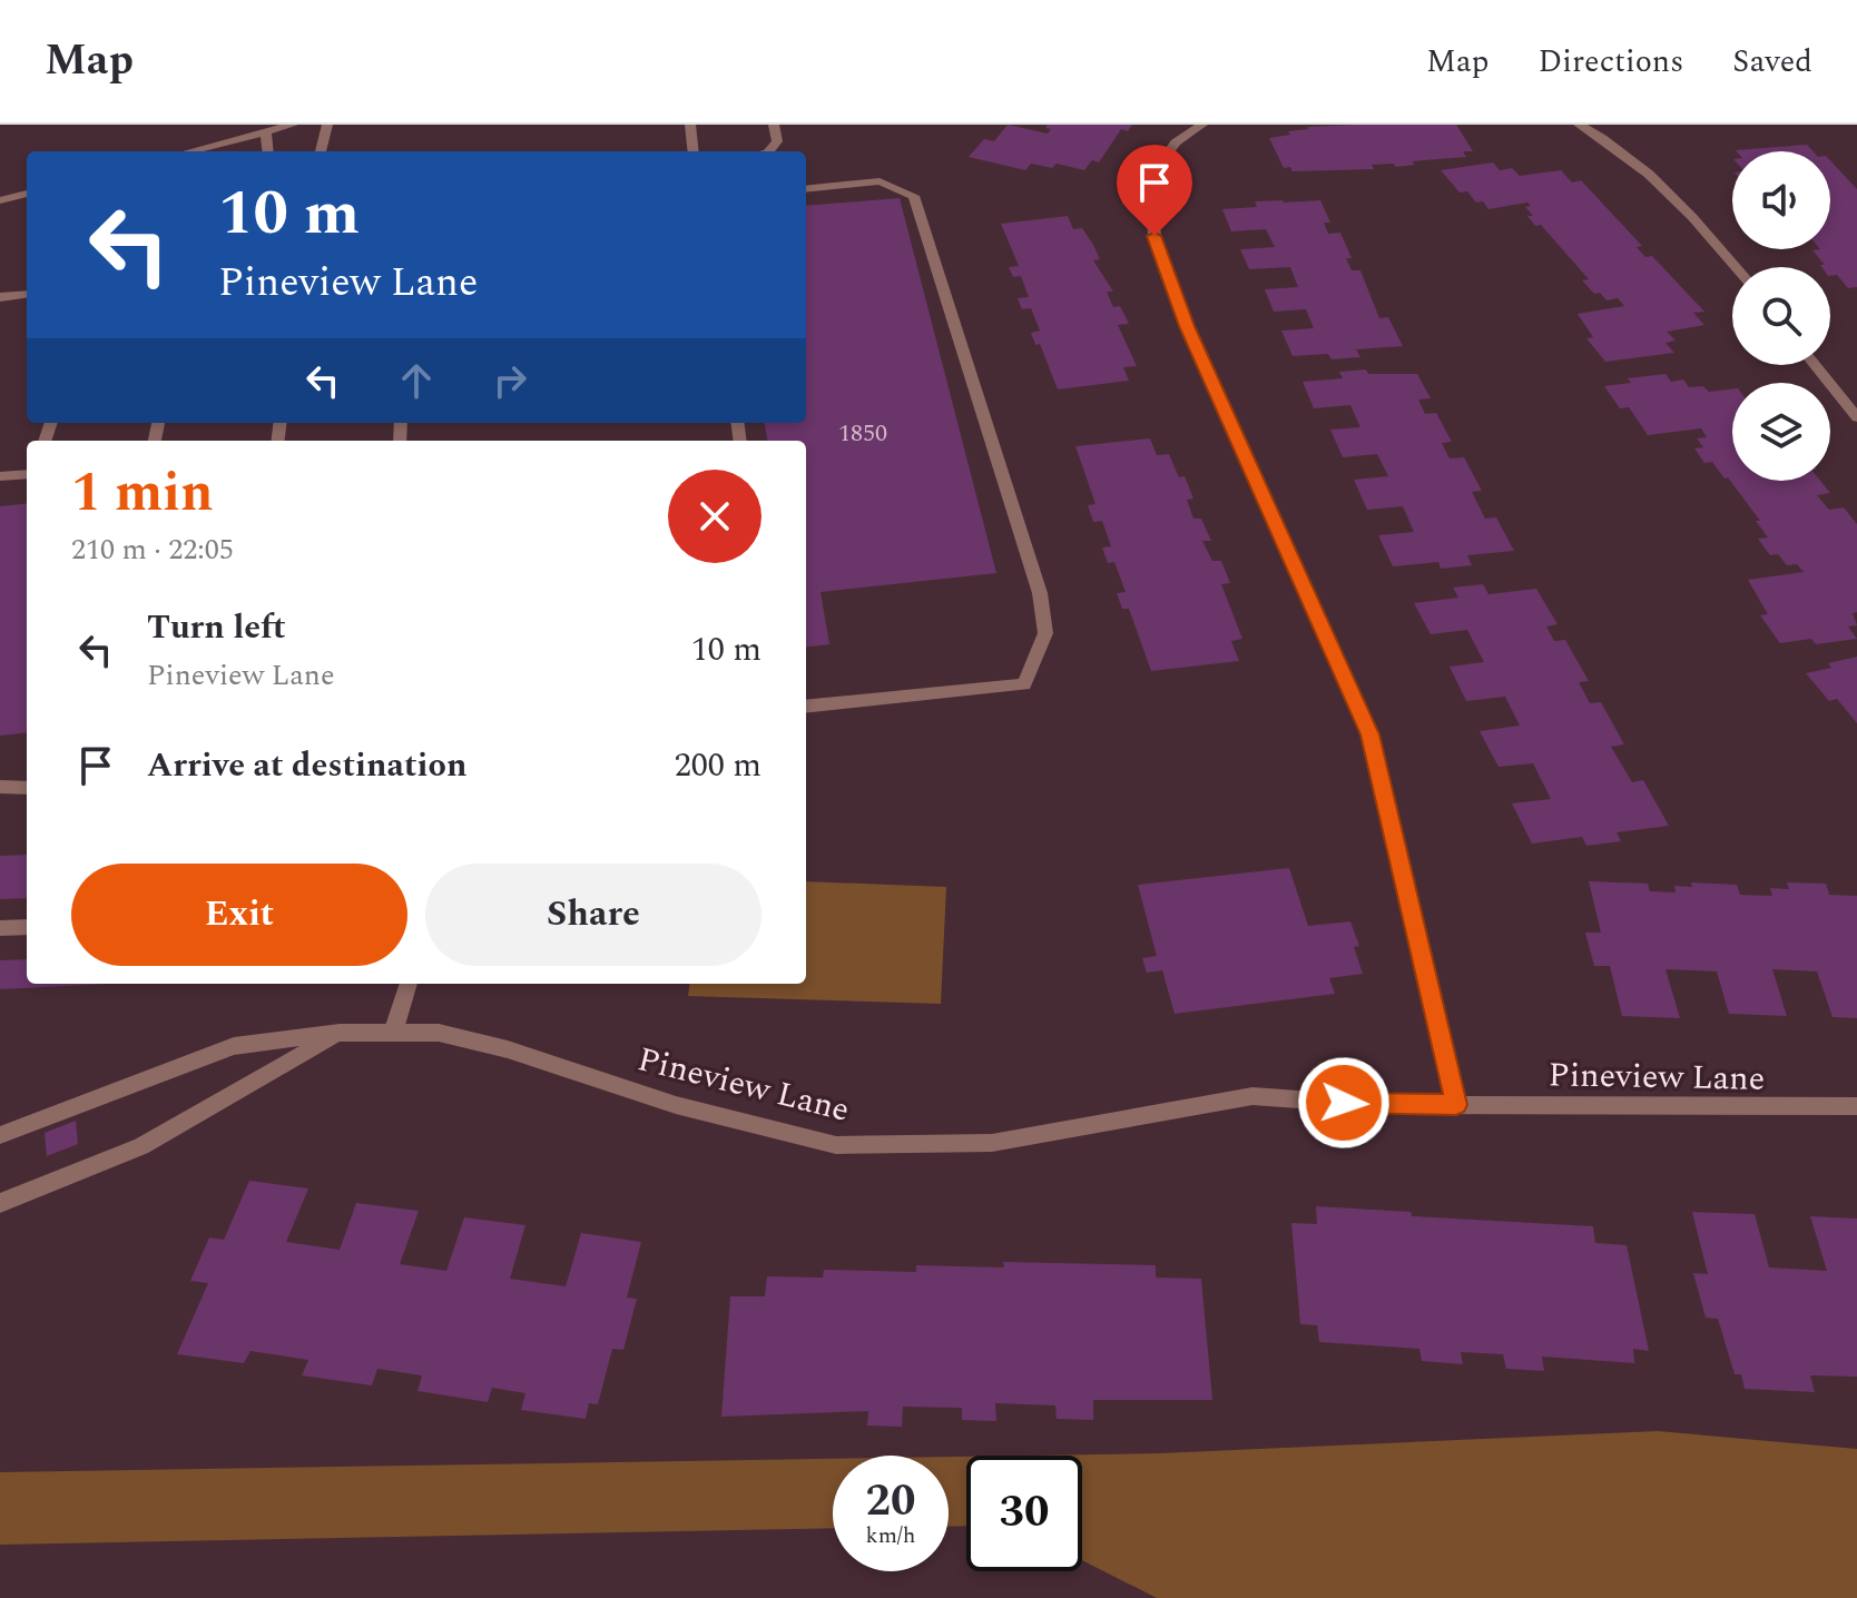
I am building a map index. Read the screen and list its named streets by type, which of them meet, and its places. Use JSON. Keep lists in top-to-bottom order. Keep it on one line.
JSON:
{"streets":{"street":["Pineview Lane"]},"house_numbers":["1850"],"page":{"header":"Map","nav":["Map","Directions","Saved"],"turn":["10 m","Pineview Lane"],"heading":["1 min","210 m · 22:05"],"list":[{"name":"Turn left","note":"Pineview Lane","value":"10 m"},{"name":"Arrive at destination","value":"200 m"}],"buttons":["Exit","Share"],"speed":"20 km/h","limit":"30"}}
